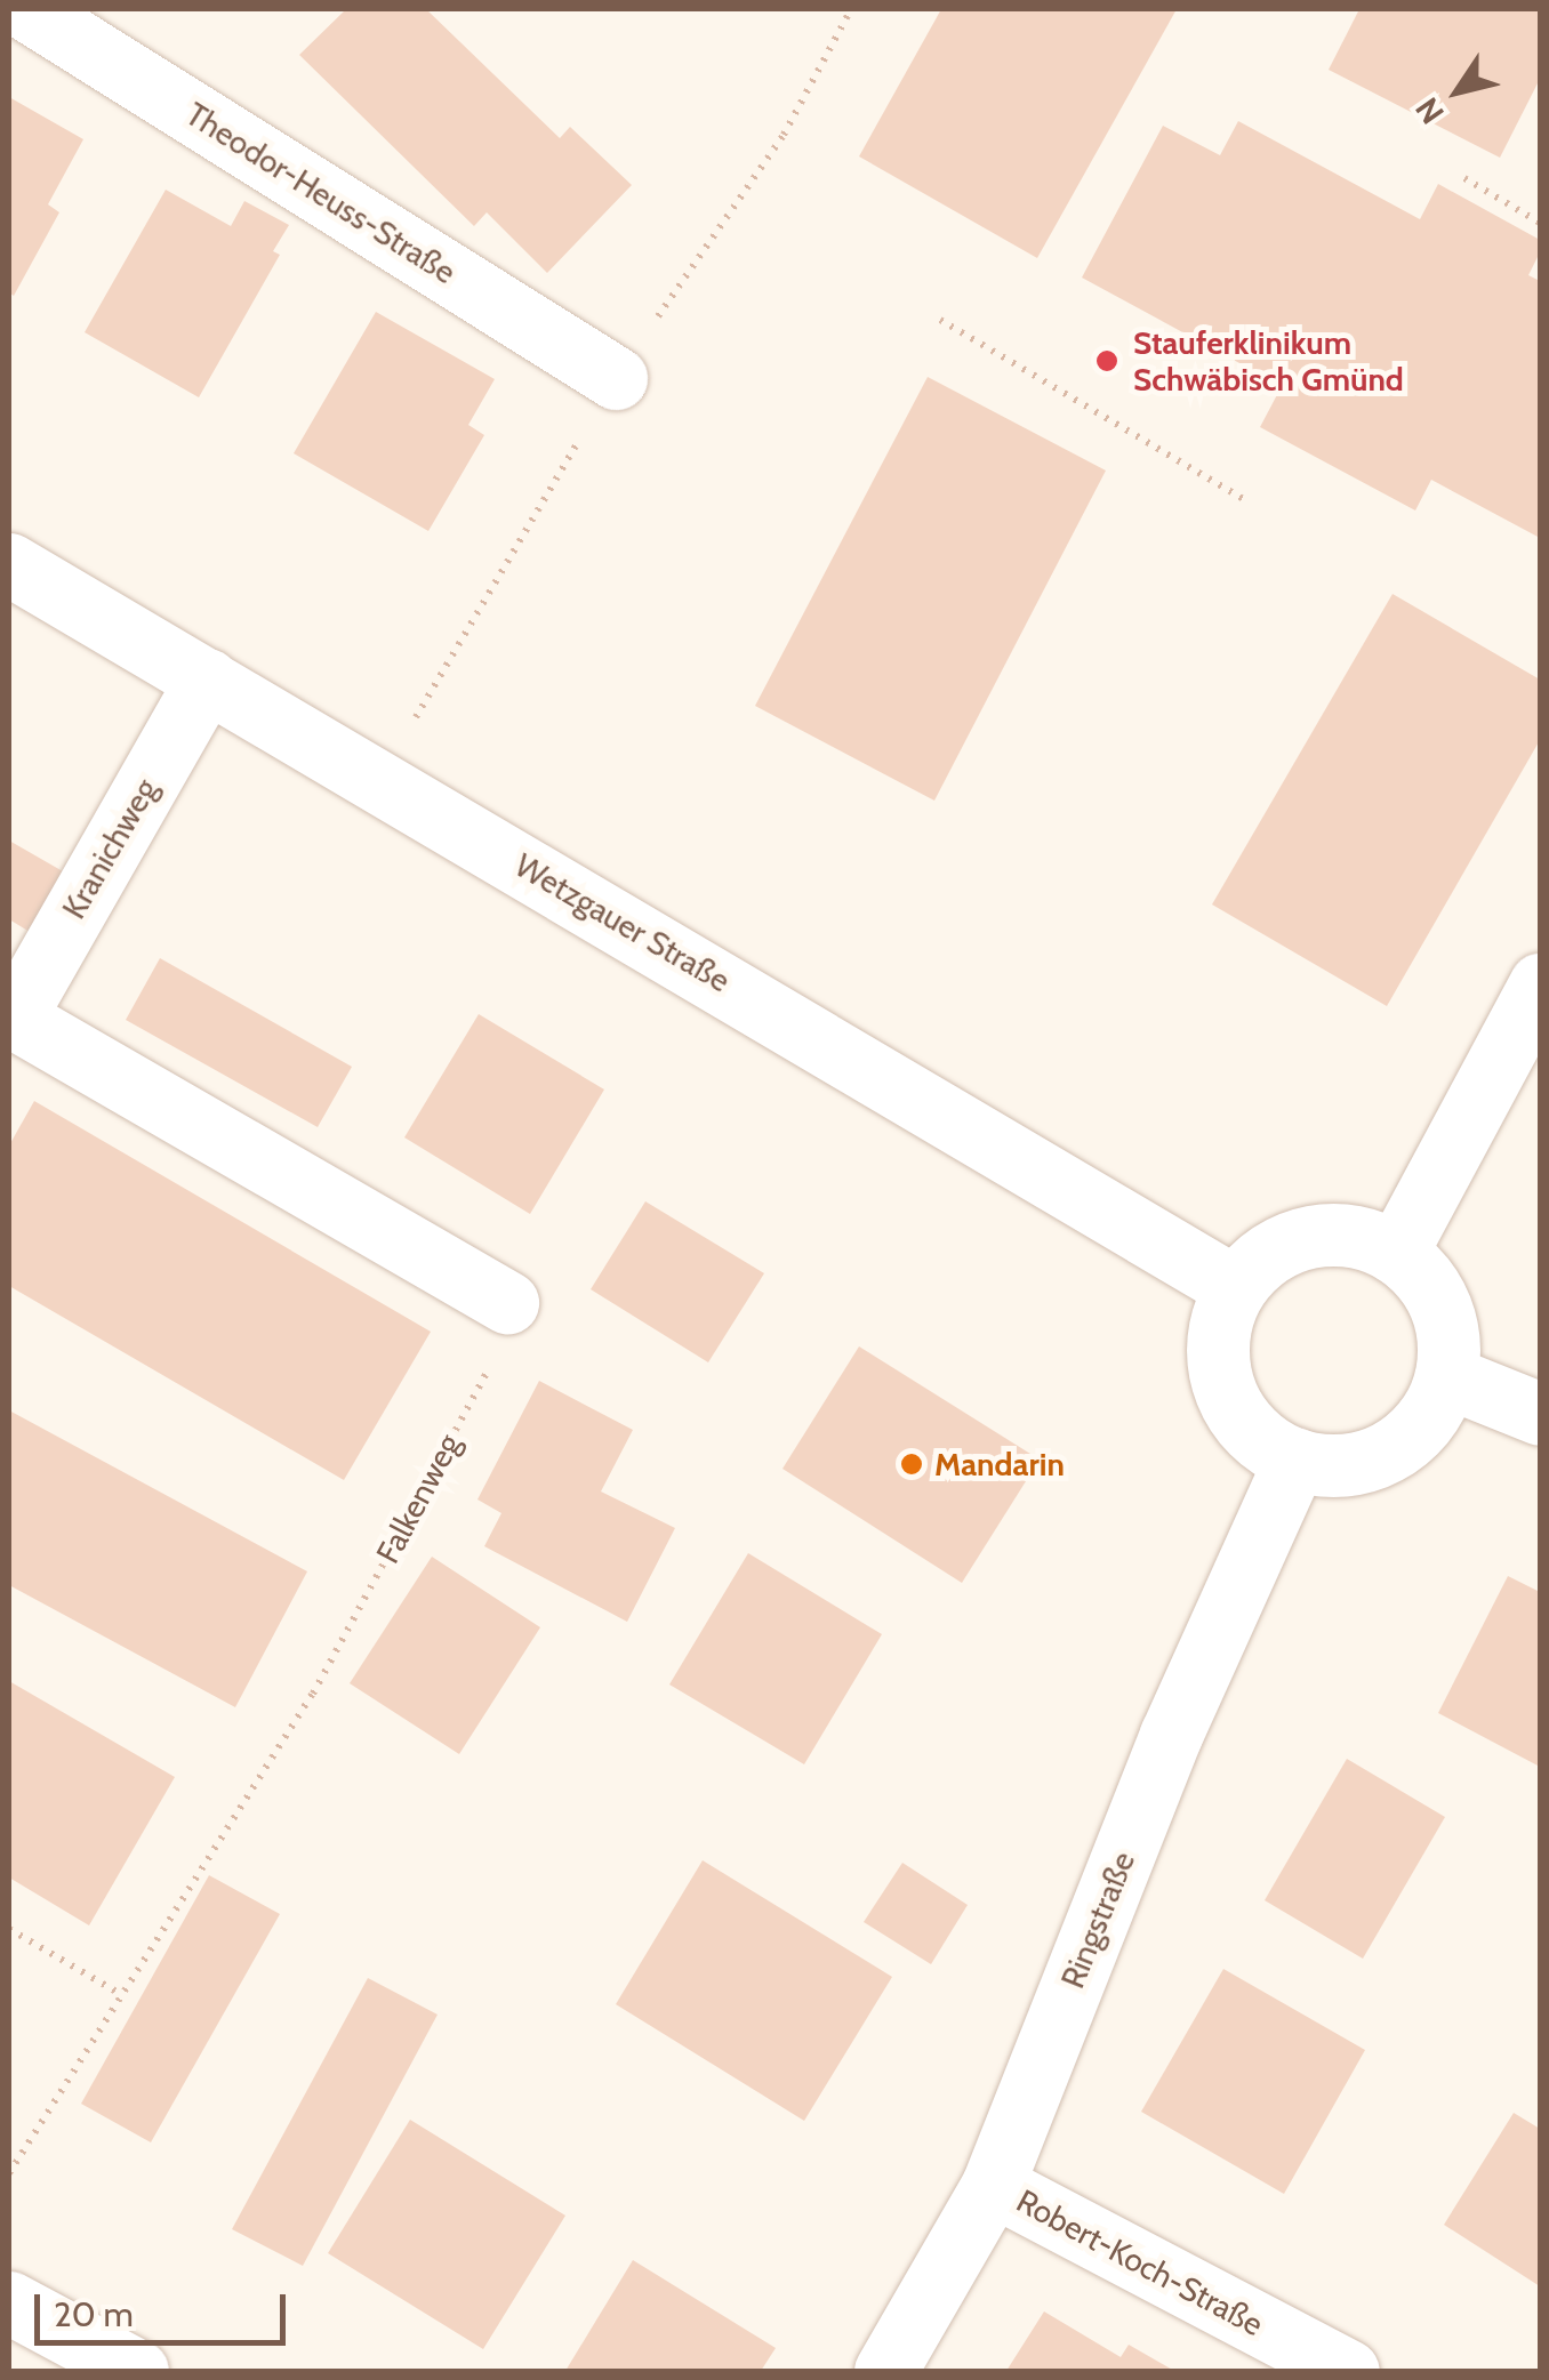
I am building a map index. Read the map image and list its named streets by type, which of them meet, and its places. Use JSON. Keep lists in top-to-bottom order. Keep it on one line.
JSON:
{"streets":{"street":["Theodor-Heuss-Straße","Kranichweg","Wetzgauer Straße","Ringstraße","Robert-Koch-Straße"],"path":["Falkenweg"]},"crossings":[["Kranichweg","Wetzgauer Straße"],["Kranichweg","Falkenweg"],["Wetzgauer Straße","Ringstraße"],["Ringstraße","Robert-Koch-Straße"]],"places":["Stauferklinikum Schwäbisch Gmünd","Mandarin"],"scale_bar":"20 m","north":"bottom left"}
